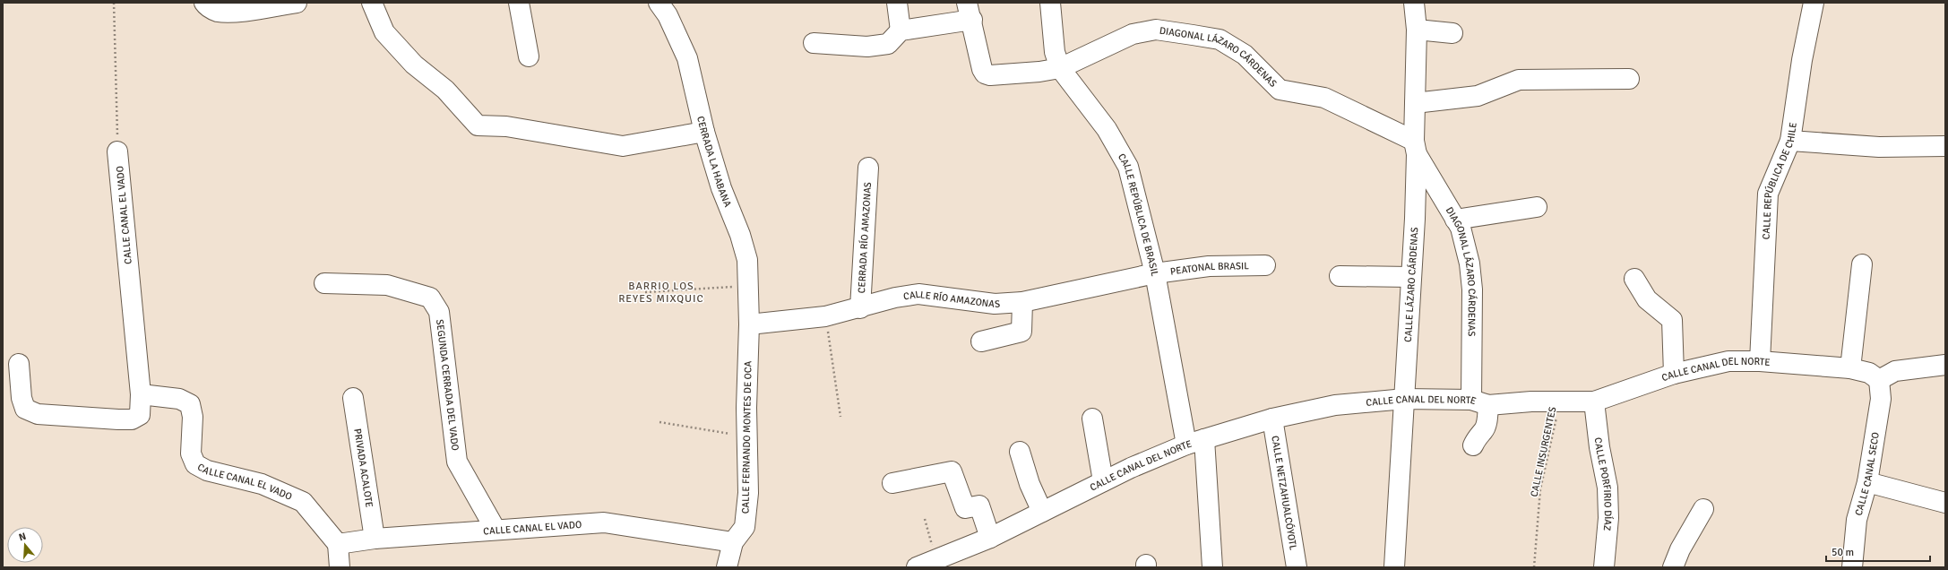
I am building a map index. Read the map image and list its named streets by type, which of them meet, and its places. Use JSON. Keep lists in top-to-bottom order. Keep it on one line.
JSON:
{"streets":{"street":["DIAGONAL LÁZARO CÁRDENAS","CERRADA LA HABANA","CALLE REPÚBLICA DE CHILE","CALLE CANAL EL VADO","CALLE REPÚBLICA DE BRASIL","CERRADA RÍO AMAZONAS","PEATONAL BRASIL","CALLE LÁZARO CÁRDENAS","CALLE RÍO AMAZONAS","CALLE CANAL DEL NORTE","SEGUNDA CERRADA DEL VADO","CALLE FERNANDO MONTES DE OCA","PRIVADA ACALOTE","CALLE CANAL SECO","CALLE PORFIRIO DÍAZ","CALLE NETZAHUALCÓYOTL"],"path":["CALLE INSURGENTES"]},"crossings":[["DIAGONAL LÁZARO CÁRDENAS","CALLE REPÚBLICA DE BRASIL"],["DIAGONAL LÁZARO CÁRDENAS","CALLE LÁZARO CÁRDENAS"],["DIAGONAL LÁZARO CÁRDENAS","CALLE CANAL DEL NORTE"],["CERRADA LA HABANA","CALLE RÍO AMAZONAS"],["CERRADA LA HABANA","CALLE FERNANDO MONTES DE OCA"],["CALLE REPÚBLICA DE CHILE","CALLE CANAL DEL NORTE"],["CALLE CANAL EL VADO","SEGUNDA CERRADA DEL VADO"],["CALLE CANAL EL VADO","CALLE FERNANDO MONTES DE OCA"],["CALLE CANAL EL VADO","PRIVADA ACALOTE"],["CALLE REPÚBLICA DE BRASIL","PEATONAL BRASIL"],["CALLE REPÚBLICA DE BRASIL","CALLE RÍO AMAZONAS"],["CALLE REPÚBLICA DE BRASIL","CALLE CANAL DEL NORTE"],["CERRADA RÍO AMAZONAS","CALLE RÍO AMAZONAS"],["PEATONAL BRASIL","CALLE RÍO AMAZONAS"],["CALLE LÁZARO CÁRDENAS","CALLE CANAL DEL NORTE"],["CALLE RÍO AMAZONAS","CALLE FERNANDO MONTES DE OCA"],["CALLE CANAL DEL NORTE","CALLE INSURGENTES"],["CALLE CANAL DEL NORTE","CALLE CANAL SECO"],["CALLE CANAL DEL NORTE","CALLE PORFIRIO DÍAZ"],["CALLE CANAL DEL NORTE","CALLE NETZAHUALCÓYOTL"]],"districts":["BARRIO LOS REYES MIXQUIC"],"scale_bar":"50 m","north":"top"}
